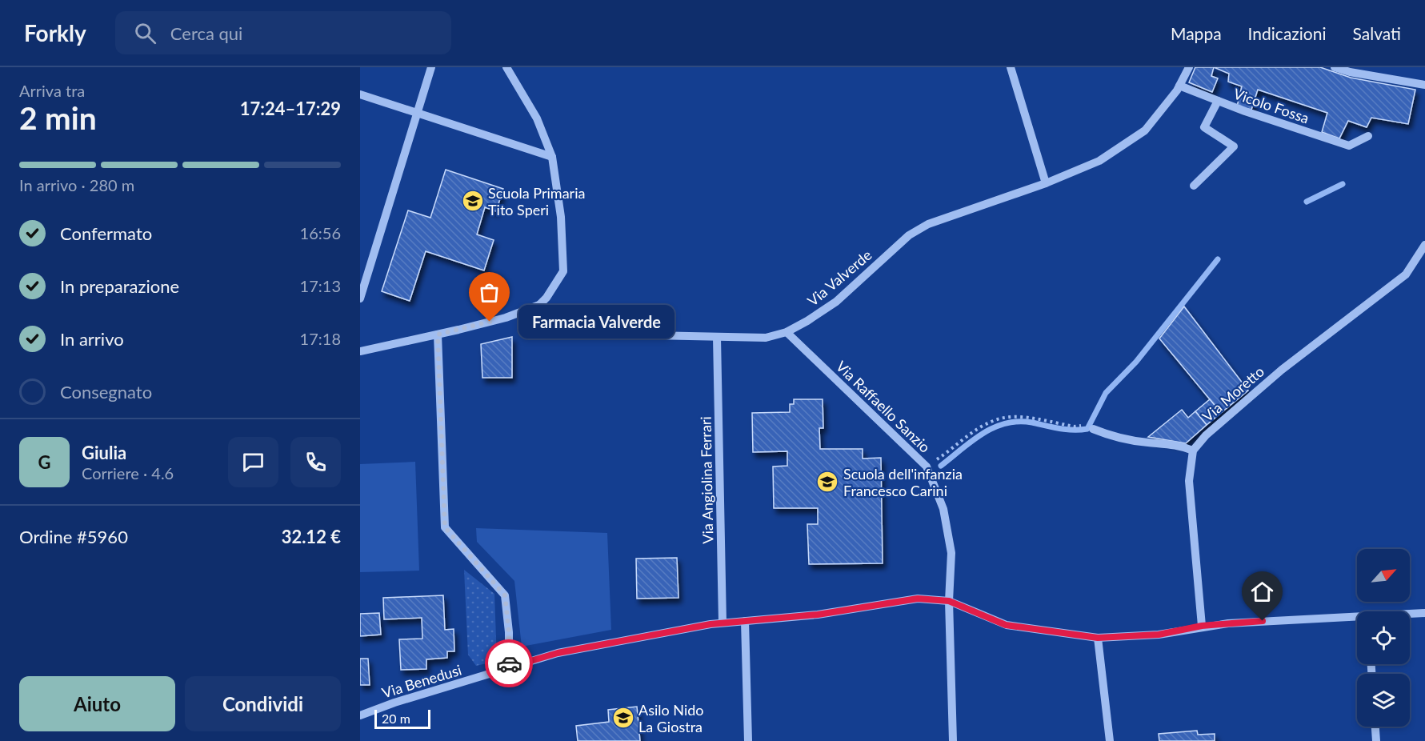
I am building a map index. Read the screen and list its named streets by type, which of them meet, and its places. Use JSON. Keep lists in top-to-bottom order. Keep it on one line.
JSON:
{"streets":{"street":["Vicolo Fossa","Via Valverde","Via Moretto","Via Raffaello Sanzio","Via Angiolina Ferrari","Via Benedusi"]},"crossings":[["Vicolo Fossa","Via Valverde"],["Via Valverde","Via Raffaello Sanzio"],["Via Valverde","Via Angiolina Ferrari"],["Via Raffaello Sanzio","Via Benedusi"],["Via Angiolina Ferrari","Via Benedusi"]],"places":{"school or university":["Scuola Primaria Tito Speri","Scuola dell'infanzia Francesco Carini","Asilo Nido La Giostra"],"other":["Farmacia Valverde"]},"scale_bar":"20 m","north":"top right","page":{"header":"Forkly","search":"Cerca qui","nav":["Mappa","Indicazioni","Salvati"],"heading":["2 min","Arriva tra","17:24–17:29"],"panel":["Giulia","Corriere · 4.6","Ordine #5960","32.12 €"],"bar":"In arrivo · 280 m","list":[["Confermato","16:56"],["In preparazione","17:13"],["In arrivo","17:18"],"Consegnato"],"bubble":"Farmacia Valverde","round":"G","buttons":["Aiuto","Condividi"],"scale":"20 m"}}
